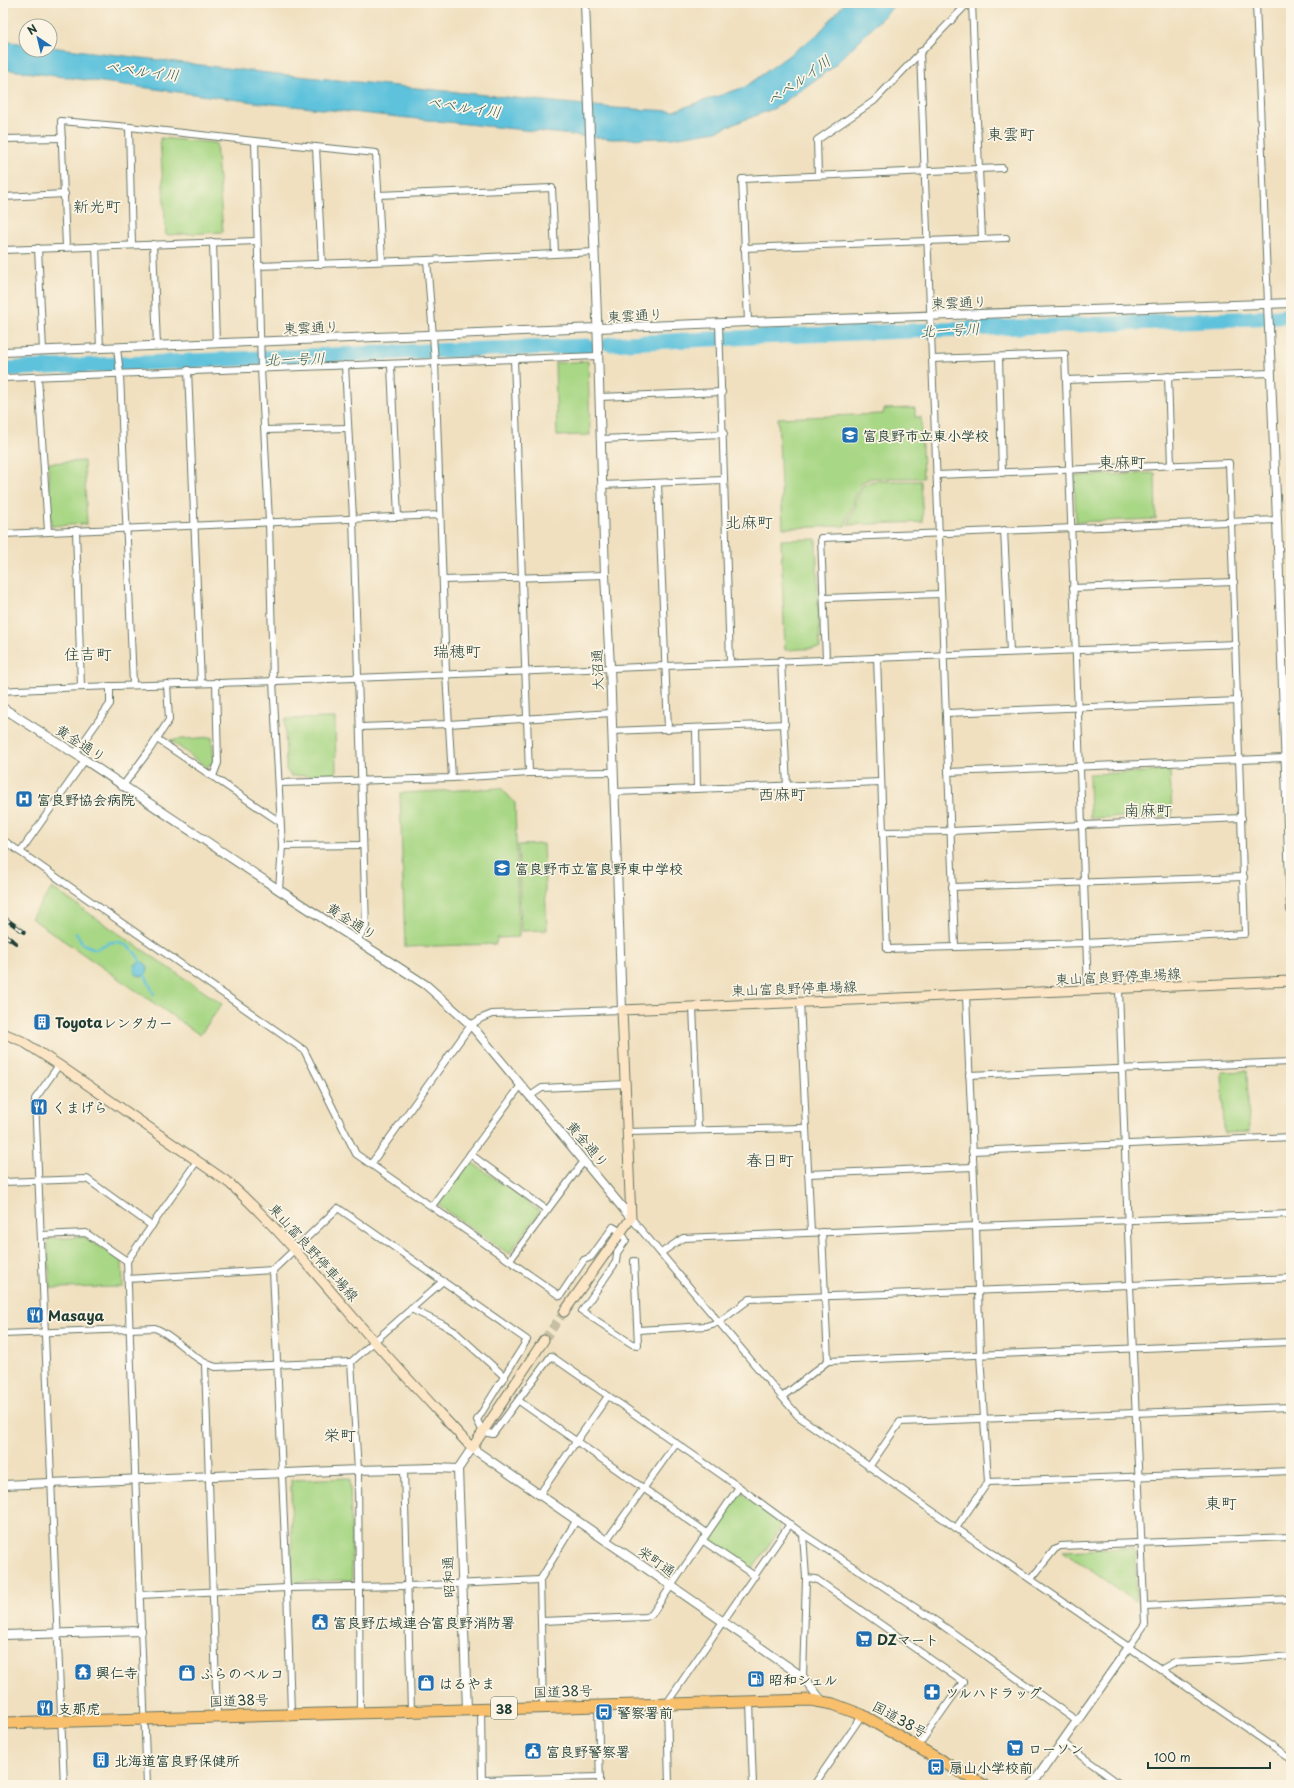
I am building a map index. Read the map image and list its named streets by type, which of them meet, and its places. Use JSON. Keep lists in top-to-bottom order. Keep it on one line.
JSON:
{"streets":{"highway":["国道38号","38"],"main road":["東山富良野停車場線"],"street":["東雲通り","大沼通","黄金通り","栄町通","昭和通"]},"crossings":[["東雲通り","大沼通"],["大沼通","東山富良野停車場線"],["東山富良野停車場線","栄町通"],["栄町通","国道38号"],["昭和通","国道38号"]],"districts":["東雲町","新光町","東麻町","北麻町","瑞穂町","住吉町","西麻町","南麻町","春日町","栄町","東町"],"water":["ベベルイ川","北一号川"],"places":{"school or university":["富良野市立東小学校","富良野市立富良野東中学校"],"hospital":["富良野協会病院"],"building":["Toyotaレンタカー","北海道富良野保健所"],"restaurant":["くまげら","Masaya","支那虎"],"public building":["富良野広域連合富良野消防署","富良野警察署"],"supermarket":["DZマート","ローソン"],"temple":["興仁寺"],"shop":["ふらのベルコ","はるやま"],"fuel station":["昭和シェル"],"pharmacy":["ツルハドラッグ"],"bus stop":["警察署前","扇山小学校前"]},"scale_bar":"100 m","north":"top left"}
